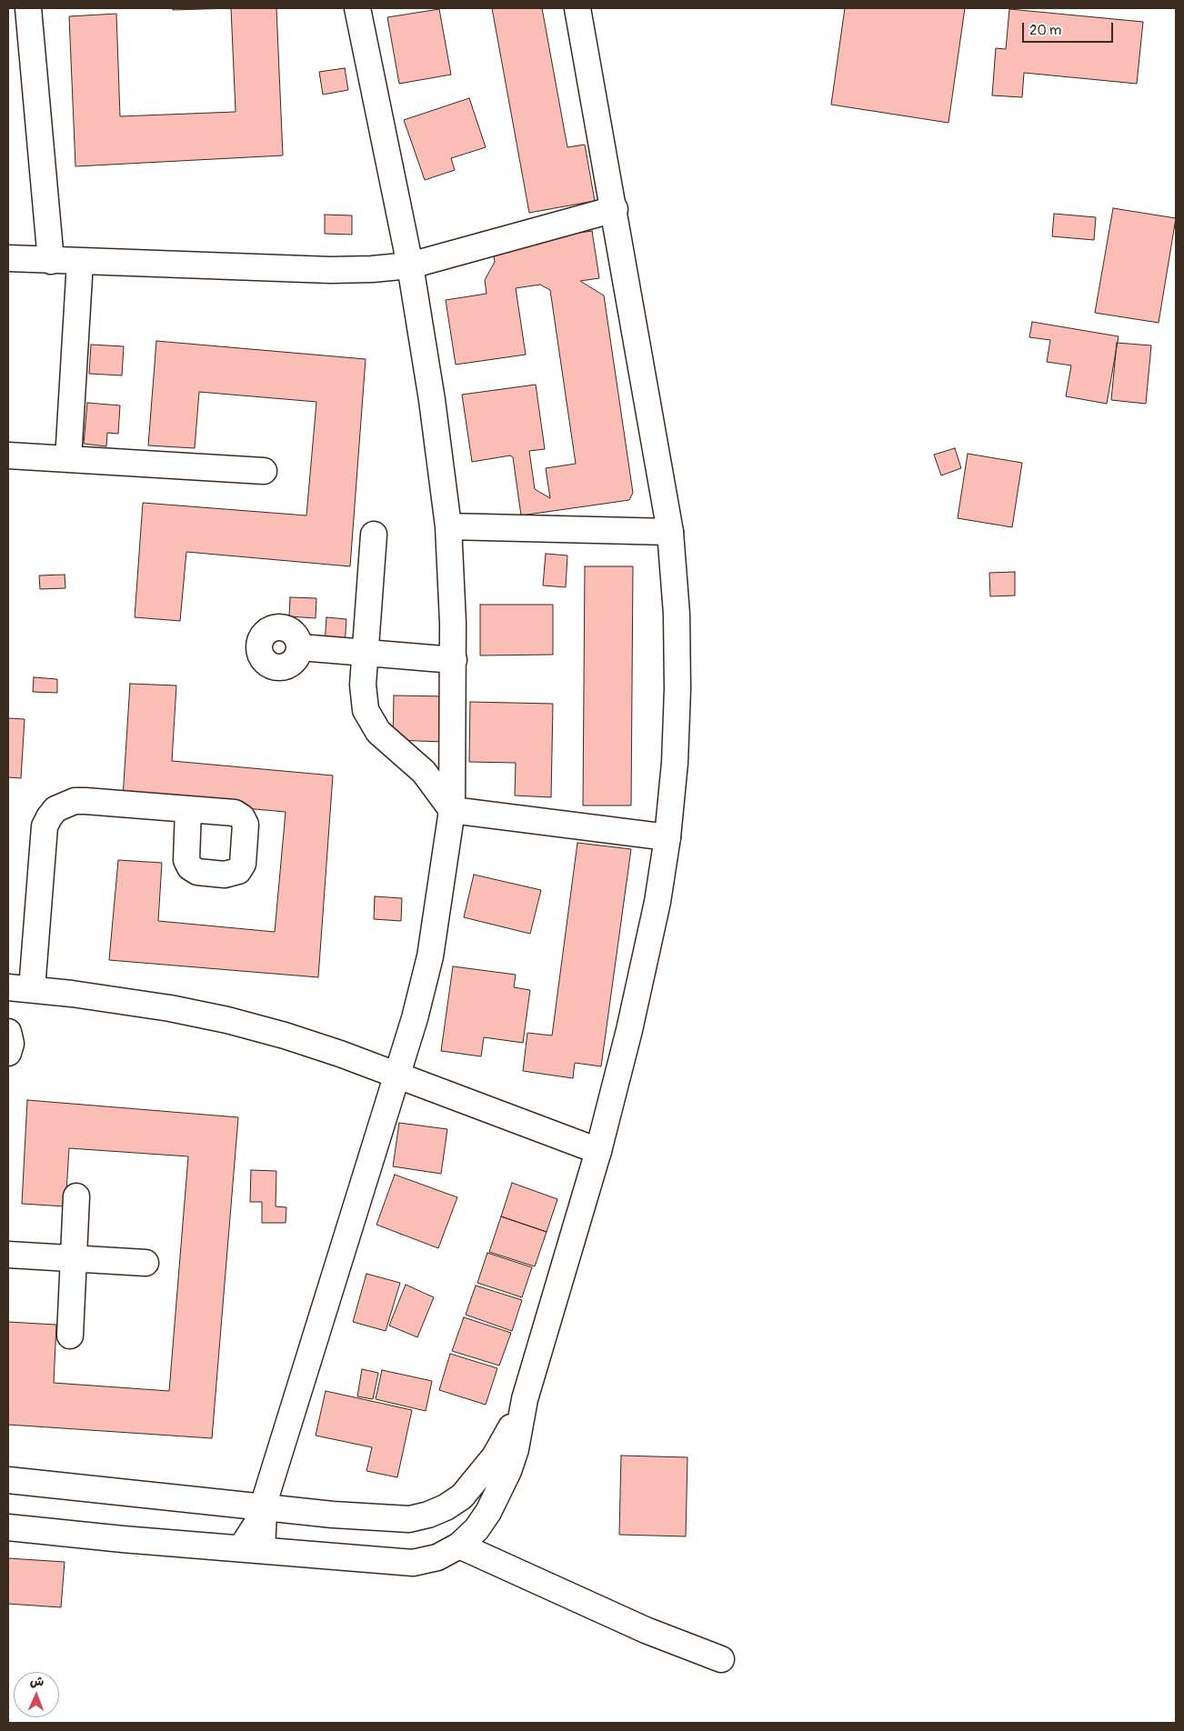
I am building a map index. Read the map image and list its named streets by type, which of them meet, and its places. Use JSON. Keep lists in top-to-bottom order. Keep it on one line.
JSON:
{"scale_bar":"20 m","north":"top"}
